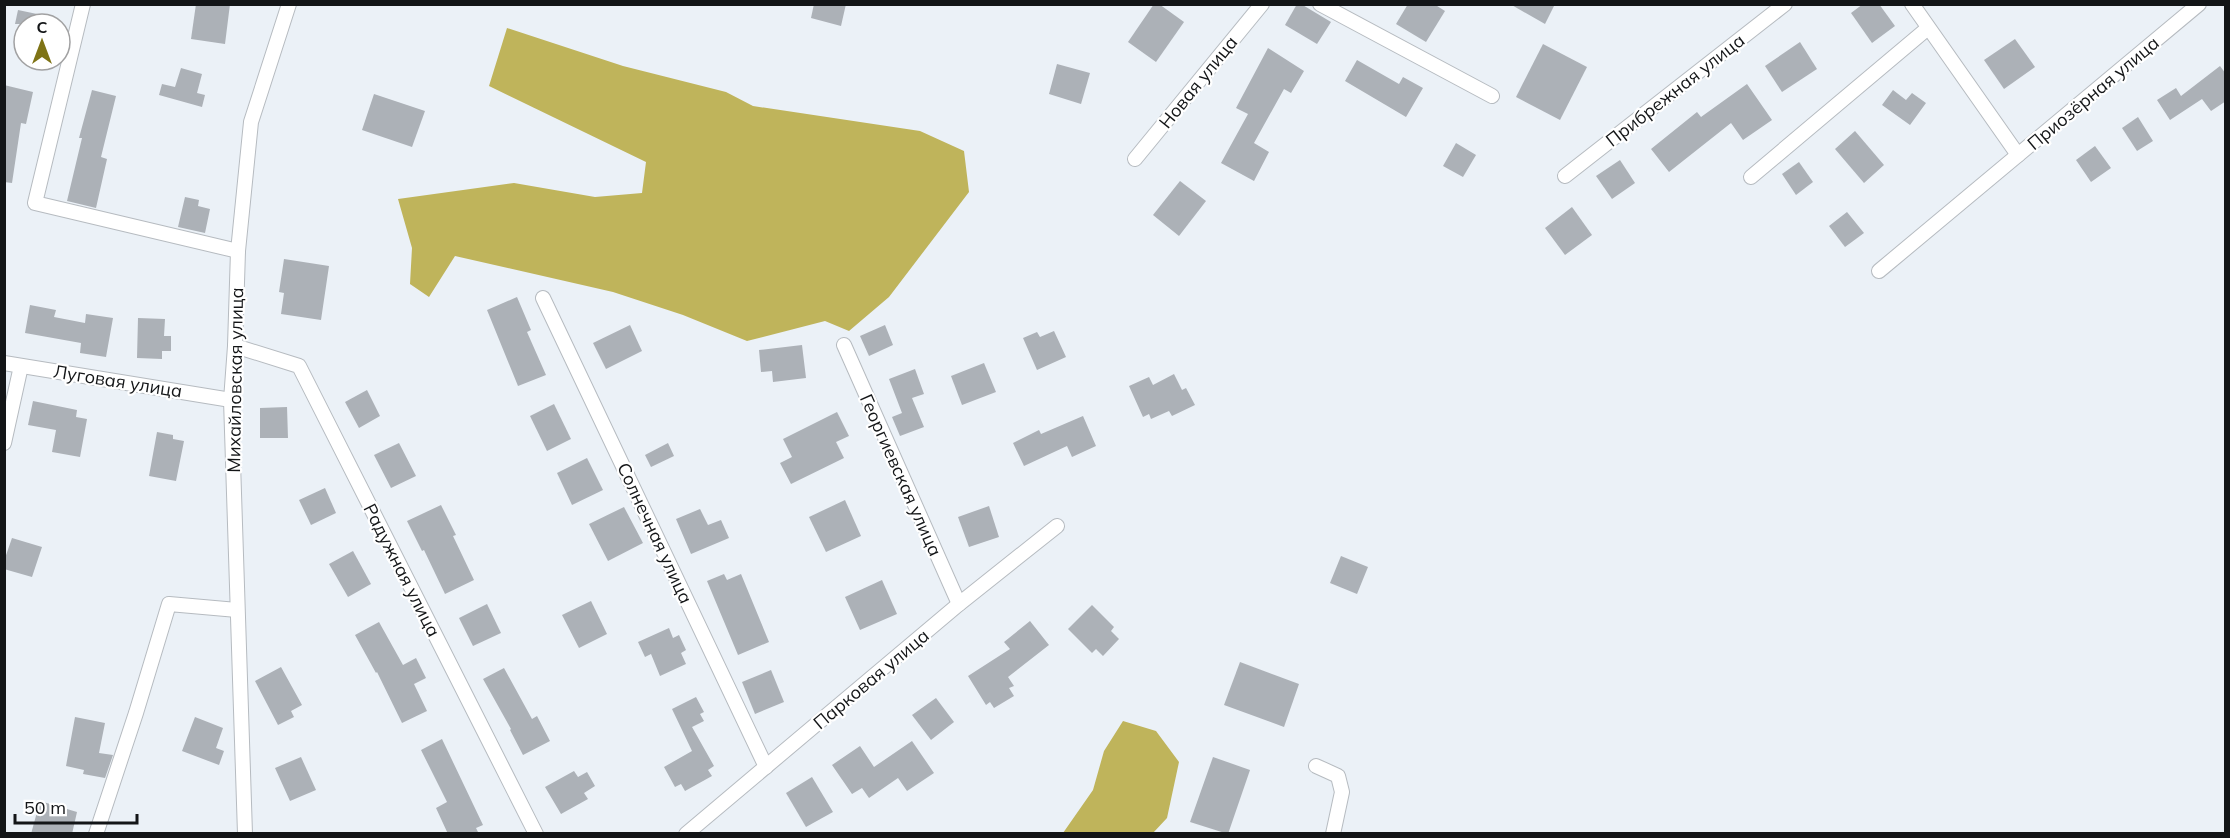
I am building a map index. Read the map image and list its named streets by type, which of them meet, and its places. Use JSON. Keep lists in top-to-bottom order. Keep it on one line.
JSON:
{"streets":{"street":["Новая улица","Прибрежная улица","Приозёрная улица","Михайловская улица","Луговая улица","Георгиевская улица","Солнечная улица","Радужная улица","Парковая улица"]},"crossings":[["Михайловская улица","Луговая улица"],["Михайловская улица","Радужная улица"],["Георгиевская улица","Парковая улица"],["Солнечная улица","Парковая улица"]],"scale_bar":"50 m","north":"top"}
